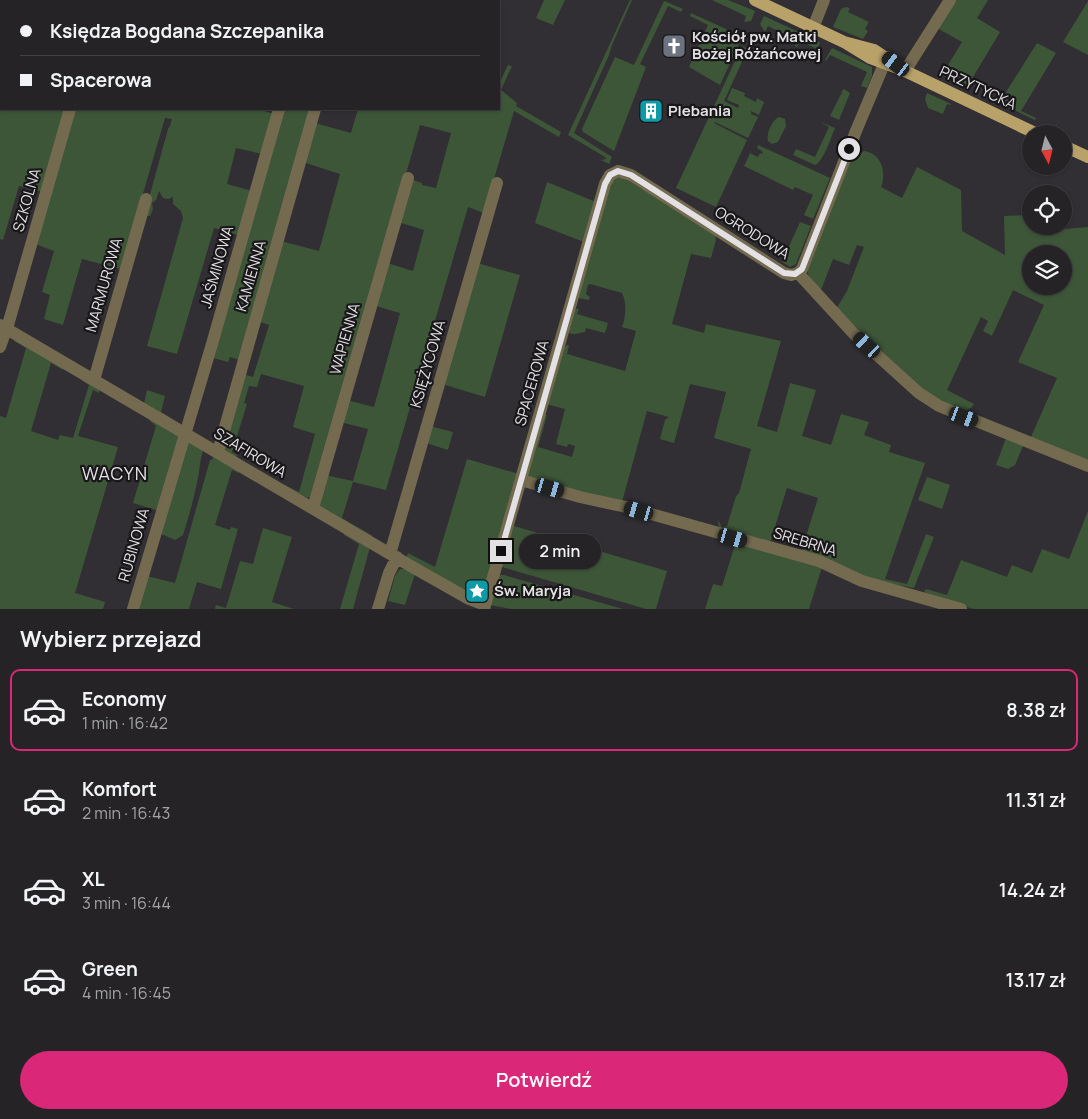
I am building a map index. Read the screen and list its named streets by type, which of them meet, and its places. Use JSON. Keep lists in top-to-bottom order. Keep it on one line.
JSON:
{"streets":{"main road":["PRZYTYCKA"],"street":["SZKOLNA","OGRODOWA","JAŚMINOWA","KAMIENNA","MARMUROWA","WAPIENNA","KSIĘŻYCOWA","SPACEROWA","SZAFIROWA","SREBRNA","RUBINOWA"]},"crossings":[["SZKOLNA","SZAFIROWA"],["OGRODOWA","SPACEROWA"],["JAŚMINOWA","SZAFIROWA"],["JAŚMINOWA","RUBINOWA"],["KAMIENNA","SZAFIROWA"],["MARMUROWA","SZAFIROWA"],["WAPIENNA","SZAFIROWA"],["KSIĘŻYCOWA","SZAFIROWA"],["SPACEROWA","SZAFIROWA"],["SPACEROWA","SREBRNA"],["SZAFIROWA","RUBINOWA"]],"districts":["WACYN"],"places":{"church":["Kościół pw. Matki Bożej Różańcowej"],"building":["Plebania"],"place":["Św. Maryja"]},"north":"bottom","page":{"banner":["Księdza Bogdana Szczepanika","Spacerowa"],"bubble":"2 min","heading":"Wybierz przejazd","list":[{"name":"Economy","note":"1 min · 16:42","value":"8.38 zł"},{"name":"Komfort","note":"2 min · 16:43","value":"11.31 zł"},{"name":"XL","note":"3 min · 16:44","value":"14.24 zł"},{"name":"Green","note":"4 min · 16:45","value":"13.17 zł"}],"buttons":"Potwierdź"}}
